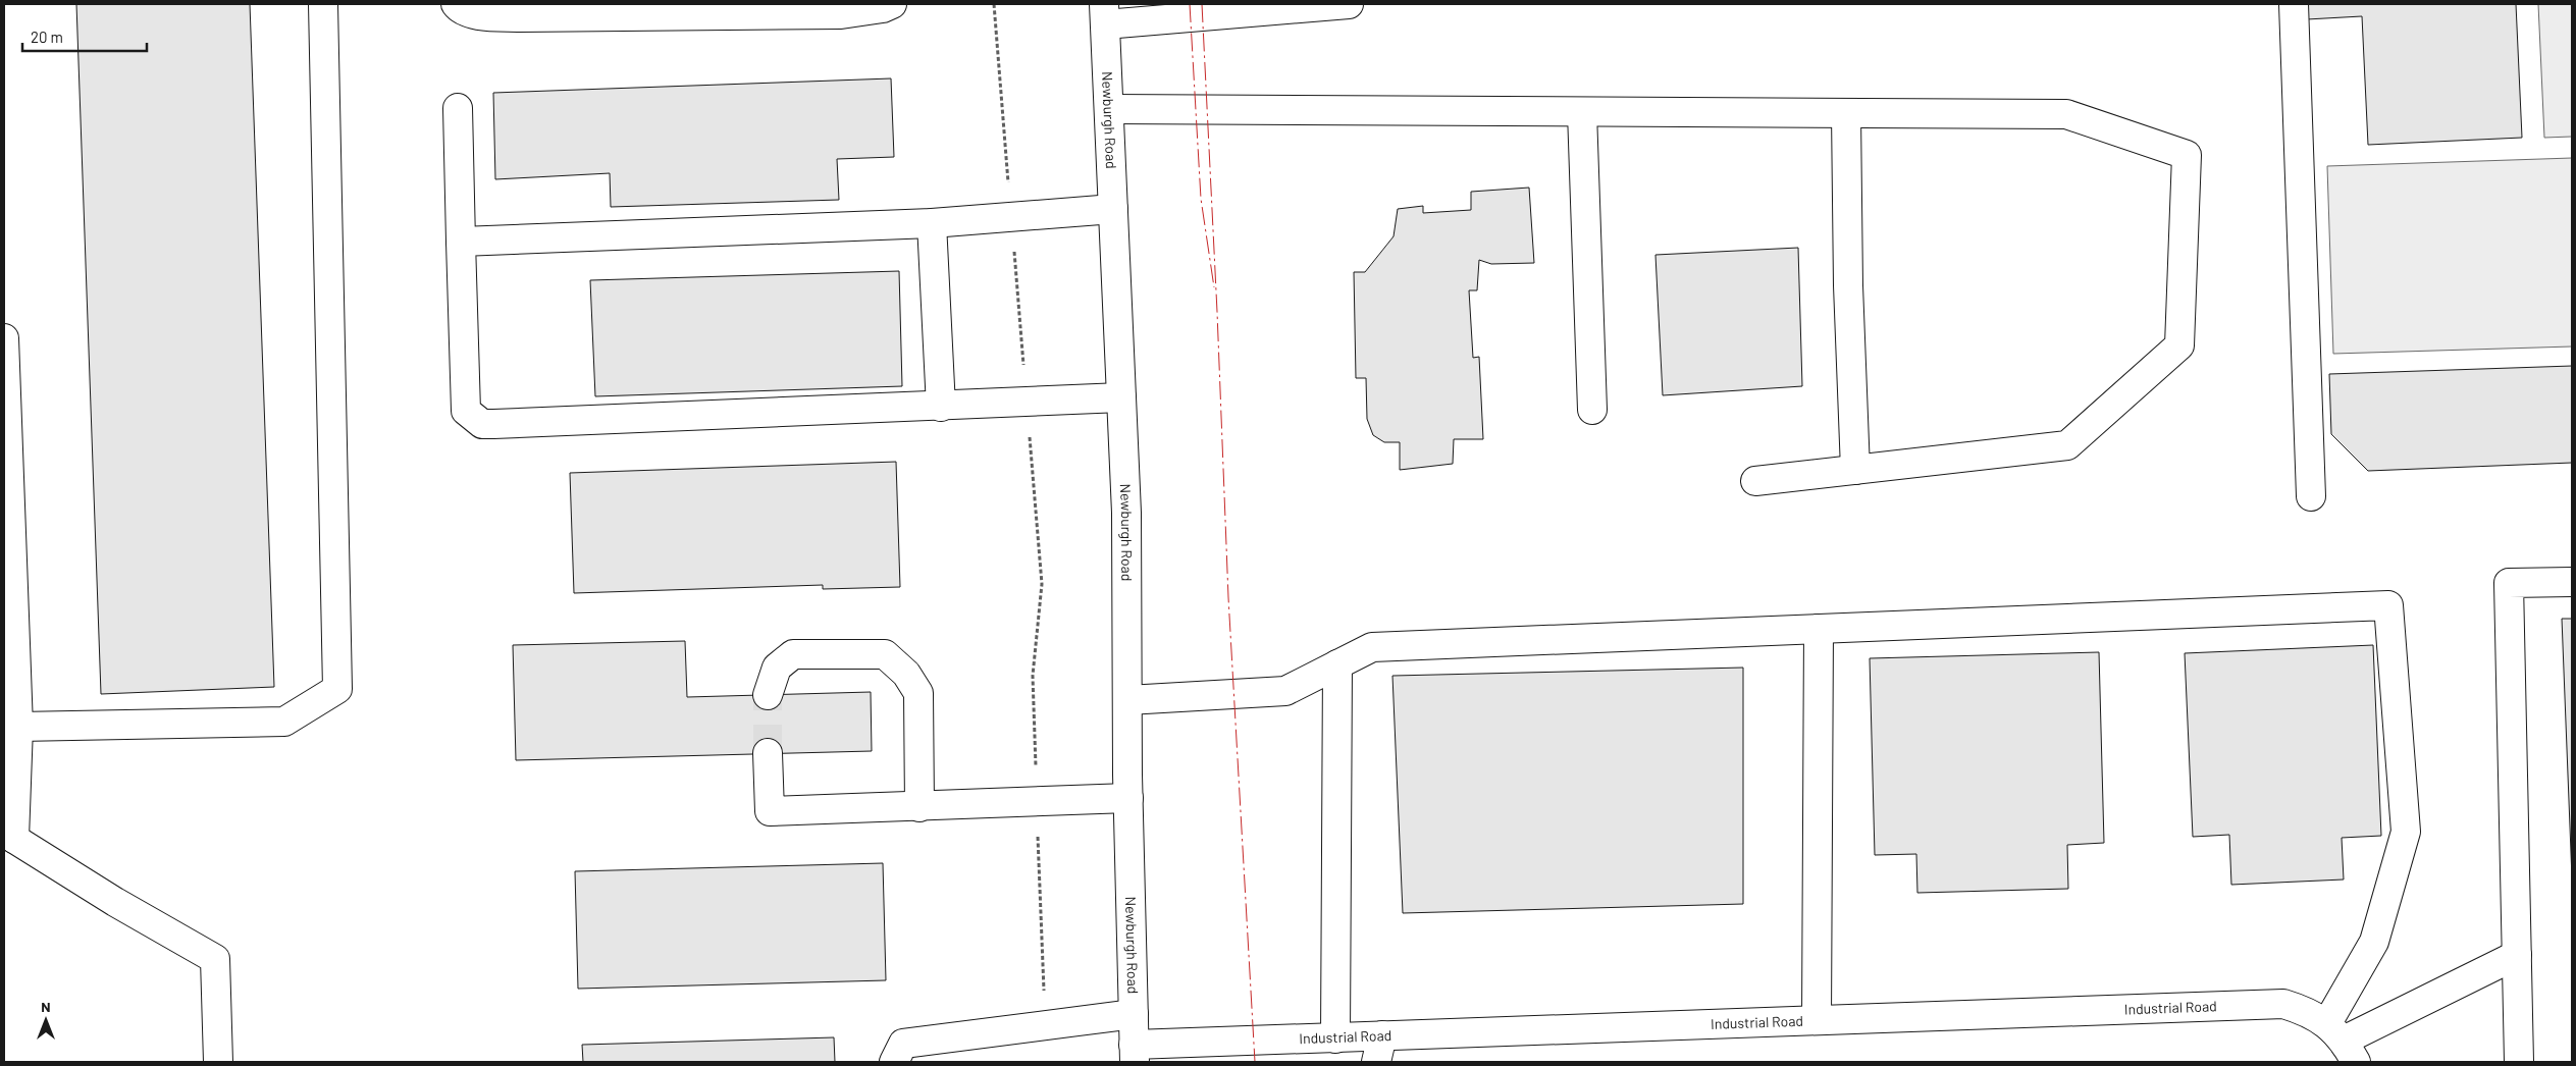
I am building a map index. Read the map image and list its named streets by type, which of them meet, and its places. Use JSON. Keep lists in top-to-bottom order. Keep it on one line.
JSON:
{"streets":{"street":["Newburgh Road","Industrial Road"]},"crossings":[["Newburgh Road","Industrial Road"]],"scale_bar":"20 m","north":"top"}
